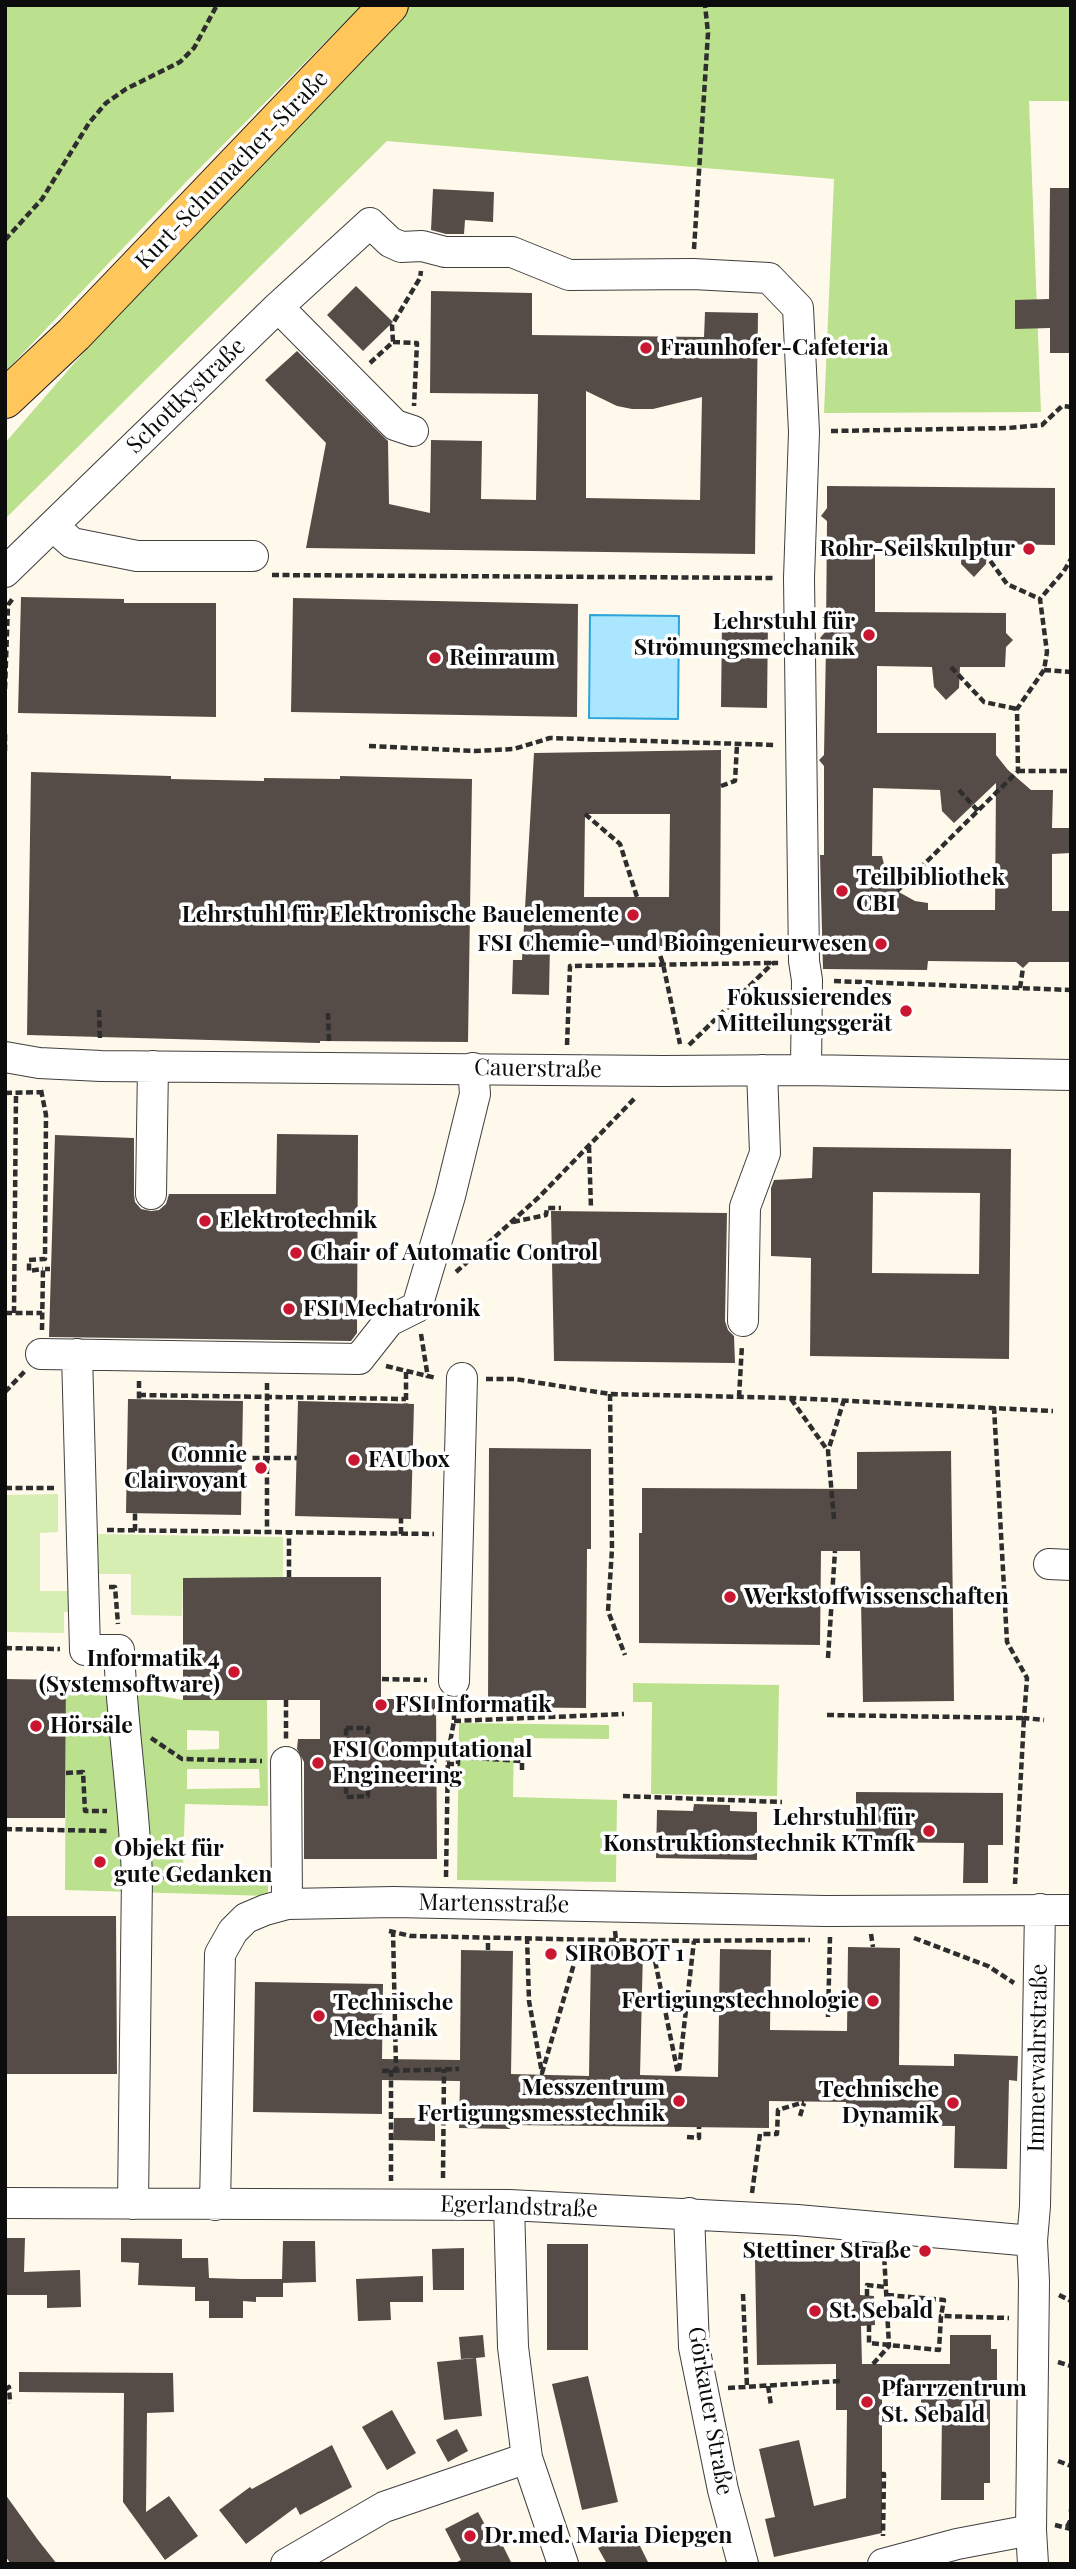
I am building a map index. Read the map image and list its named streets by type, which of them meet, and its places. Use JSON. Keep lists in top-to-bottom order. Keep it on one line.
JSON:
{"streets":{"main road":["Kurt-Schumacher-Straße"],"street":["Schottkystraße","Cauerstraße","Martensstraße","Immerwahrstraße","Egerlandstraße","Görkauer Straße"]},"crossings":[["Martensstraße","Immerwahrstraße"],["Martensstraße","Egerlandstraße"],["Immerwahrstraße","Egerlandstraße"],["Egerlandstraße","Görkauer Straße"]],"places":["Fraunhofer-Cafeteria","Rohr-Seilskulptur","Lehrstuhl für Strömungsmechanik","Reinraum","Teilbibliothek CBI","Lehrstuhl für Elektronische Bauelemente","FSI Chemie- und Bioingenieurwesen","Fokussierendes Mitteilungsgerät","Elektrotechnik","Chair of Automatic Control","FSI Mechatronik","FAUbox","Connie Clairvoyant","Werkstoffwissenschaften","Informatik 4 (Systemsoftware)","FSI Informatik","Hörsäle","FSI Computational Engineering","Lehrstuhl für Konstruktionstechnik KTmfk","Objekt für gute Gedanken","SIROBOT 1","Fertigungstechnologie","Technische Mechanik","Messzentrum Fertigungsmesstechnik","Technische Dynamik","Stettiner Straße","St. Sebald","Pfarrzentrum St. Sebald","Dr.med. Maria Diepgen"]}
